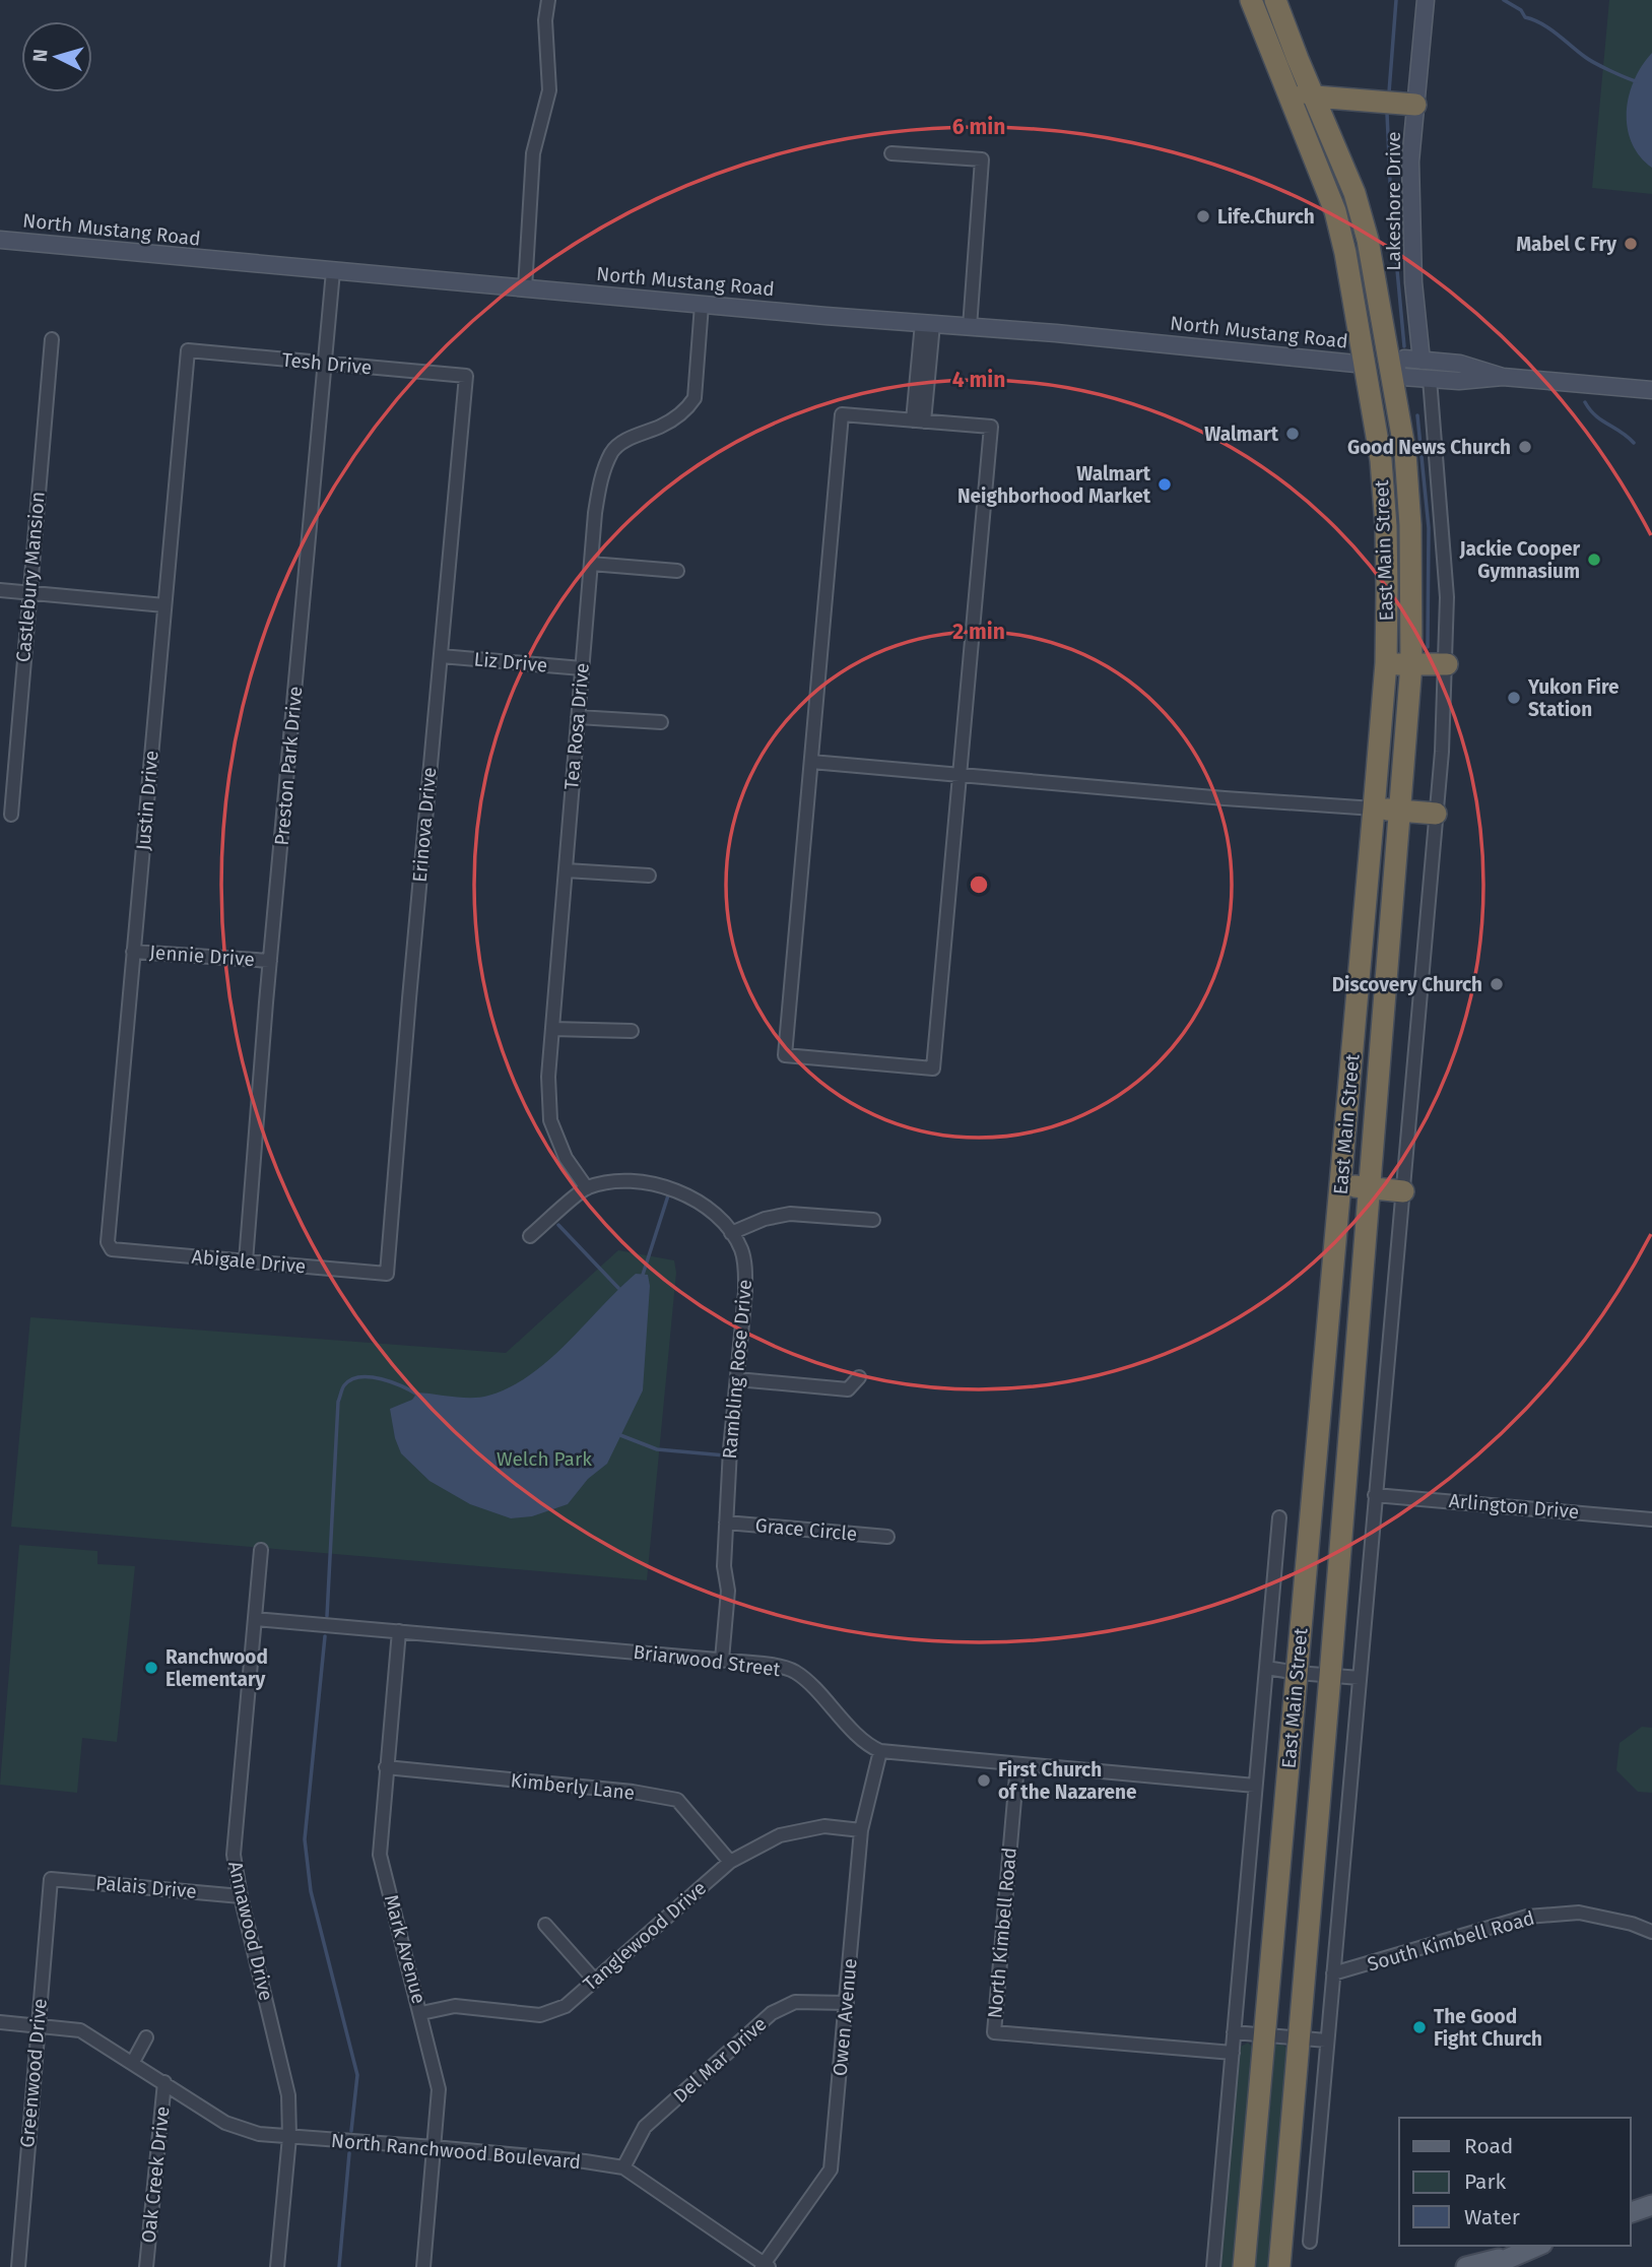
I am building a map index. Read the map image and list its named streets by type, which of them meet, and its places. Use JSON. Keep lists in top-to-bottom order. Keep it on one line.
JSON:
{"streets":{"highway":["East Main Street"],"street":["Lakeshore Drive","North Mustang Road","Tesh Drive","Castlebury Mansion","Liz Drive","Tea Rosa Drive","Preston Park Drive","Justin Drive","Erinova Drive","Jennie Drive","Abigale Drive","Rambling Rose Drive","Arlington Drive","Grace Circle","Briarwood Street","Kimberly Lane","Palais Drive","Annawood Drive","North Kimbell Road","Tanglewood Drive","South Kimbell Road","Mark Avenue","Owen Avenue","Del Mar Drive","Greenwood Drive","North Ranchwood Boulevard","Oak Creek Drive"]},"crossings":[["North Mustang Road","East Main Street"],["North Mustang Road","Tea Rosa Drive"],["North Mustang Road","Preston Park Drive"],["Tesh Drive","Preston Park Drive"],["Tesh Drive","Justin Drive"],["Tesh Drive","Erinova Drive"],["East Main Street","North Kimbell Road"],["Liz Drive","Tea Rosa Drive"],["Liz Drive","Erinova Drive"],["Tea Rosa Drive","Rambling Rose Drive"],["Preston Park Drive","Jennie Drive"],["Preston Park Drive","Abigale Drive"],["Justin Drive","Jennie Drive"],["Justin Drive","Abigale Drive"],["Erinova Drive","Abigale Drive"],["Rambling Rose Drive","Grace Circle"],["Rambling Rose Drive","Briarwood Street"],["Briarwood Street","Annawood Drive"],["Briarwood Street","Mark Avenue"],["Briarwood Street","Owen Avenue"],["Kimberly Lane","Tanglewood Drive"],["Kimberly Lane","Mark Avenue"],["Palais Drive","Annawood Drive"],["Palais Drive","Greenwood Drive"],["Annawood Drive","North Ranchwood Boulevard"],["Tanglewood Drive","Mark Avenue"],["Tanglewood Drive","Owen Avenue"],["Mark Avenue","North Ranchwood Boulevard"],["Owen Avenue","Del Mar Drive"],["Owen Avenue","North Ranchwood Boulevard"],["Del Mar Drive","North Ranchwood Boulevard"],["Greenwood Drive","North Ranchwood Boulevard"],["North Ranchwood Boulevard","Oak Creek Drive"]],"parks":["Welch Park"],"places":["Life.Church","Mabel C Fry","Walmart","Good News Church","Walmart Neighborhood Market","Jackie Cooper Gymnasium","Yukon Fire Station","Discovery Church","Ranchwood Elementary","First Church of the Nazarene","The Good Fight Church"],"legend":["Road","Park","Water"],"north":"left","rings":["6 min","4 min","2 min"]}
